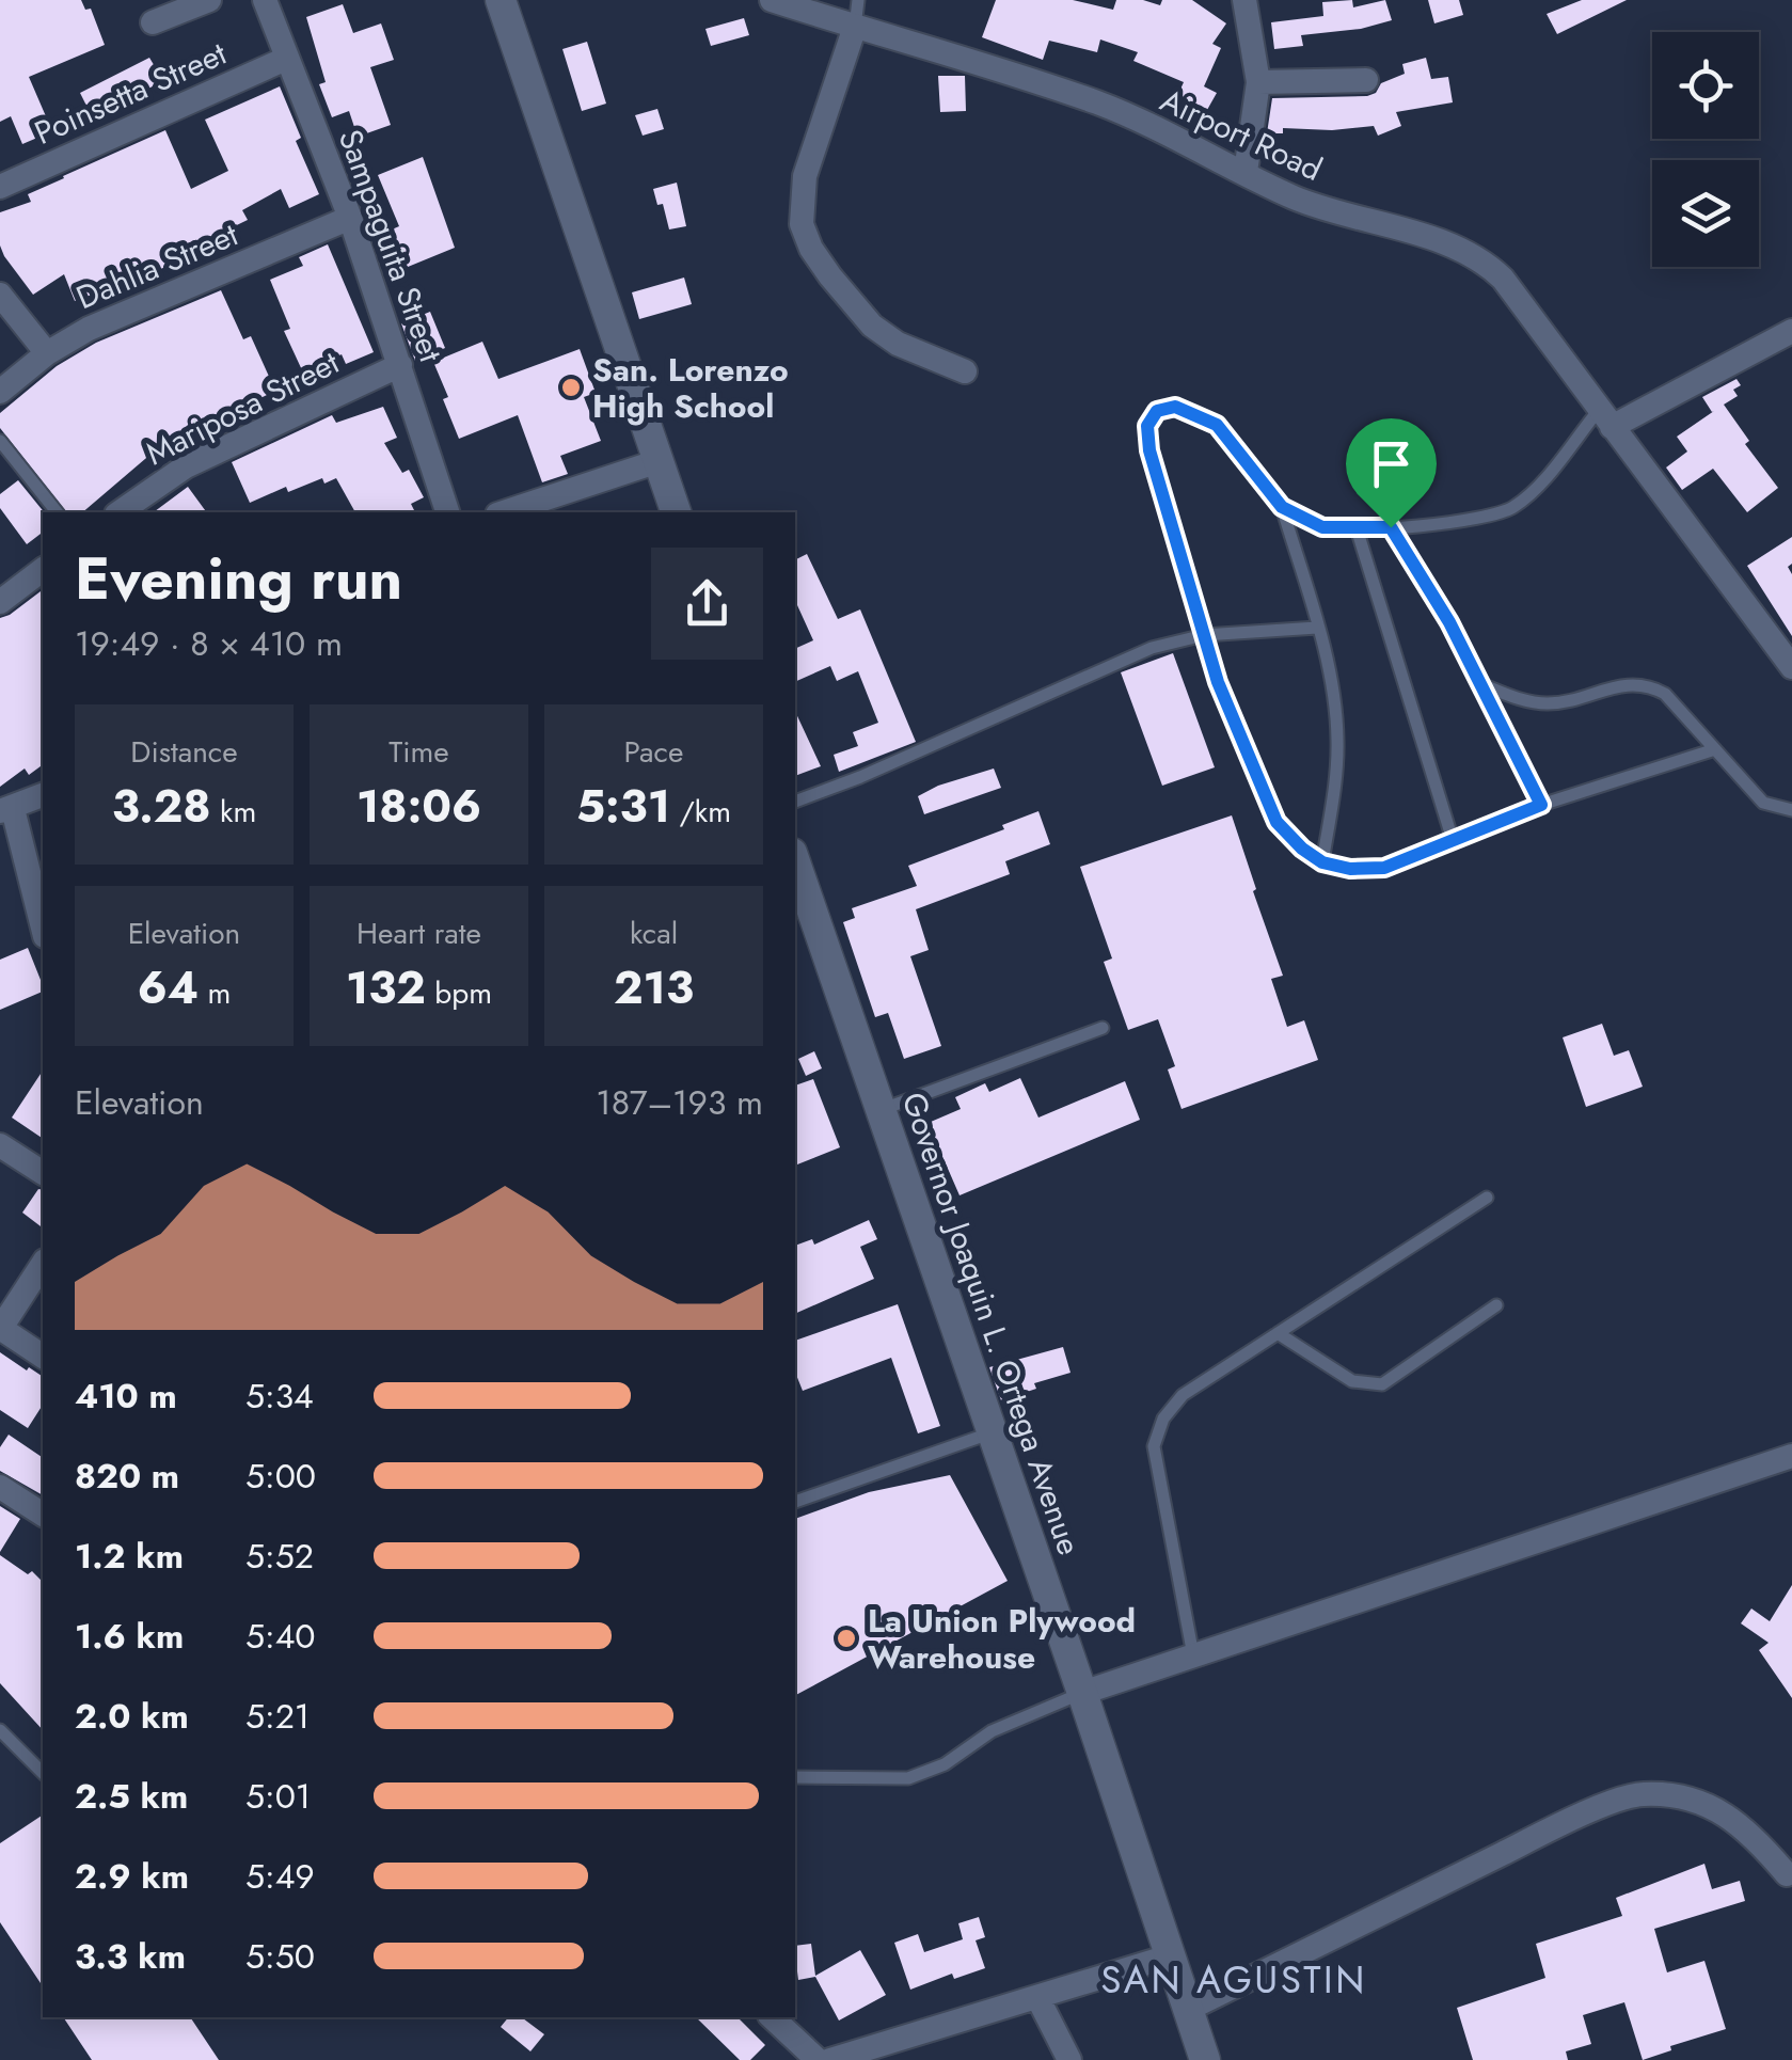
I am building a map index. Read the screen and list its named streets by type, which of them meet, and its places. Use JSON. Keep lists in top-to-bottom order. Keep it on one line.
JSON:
{"streets":{"street":["Poinsetta Street","Airport Road","Sampaguita Street","Dahlia Street","Mariposa Street","Governor Joaquin L. Ortega Avenue"]},"crossings":[["Poinsetta Street","Sampaguita Street"],["Sampaguita Street","Dahlia Street"],["Sampaguita Street","Mariposa Street"]],"districts":["SAN AGUSTIN"],"places":["San. Lorenzo High School","La Union Plywood Warehouse"],"page":{"heading":["Evening run","19:49 · 8 × 410 m"],"stats":[["Distance","3.28 km"],["Time","18:06"],["Pace","5:31 /km"],["Elevation","64 m"],["Heart rate","132 bpm"],["kcal","213"]],"chart":["Elevation","187–193 m"],"list":[{"name":"410 m","note":"5:34"},{"name":"820 m","note":"5:00"},{"name":"1.2 km","note":"5:52"},{"name":"1.6 km","note":"5:40"},{"name":"2.0 km","note":"5:21"},{"name":"2.5 km","note":"5:01"},{"name":"2.9 km","note":"5:49"},{"name":"3.3 km","note":"5:50"}]}}
